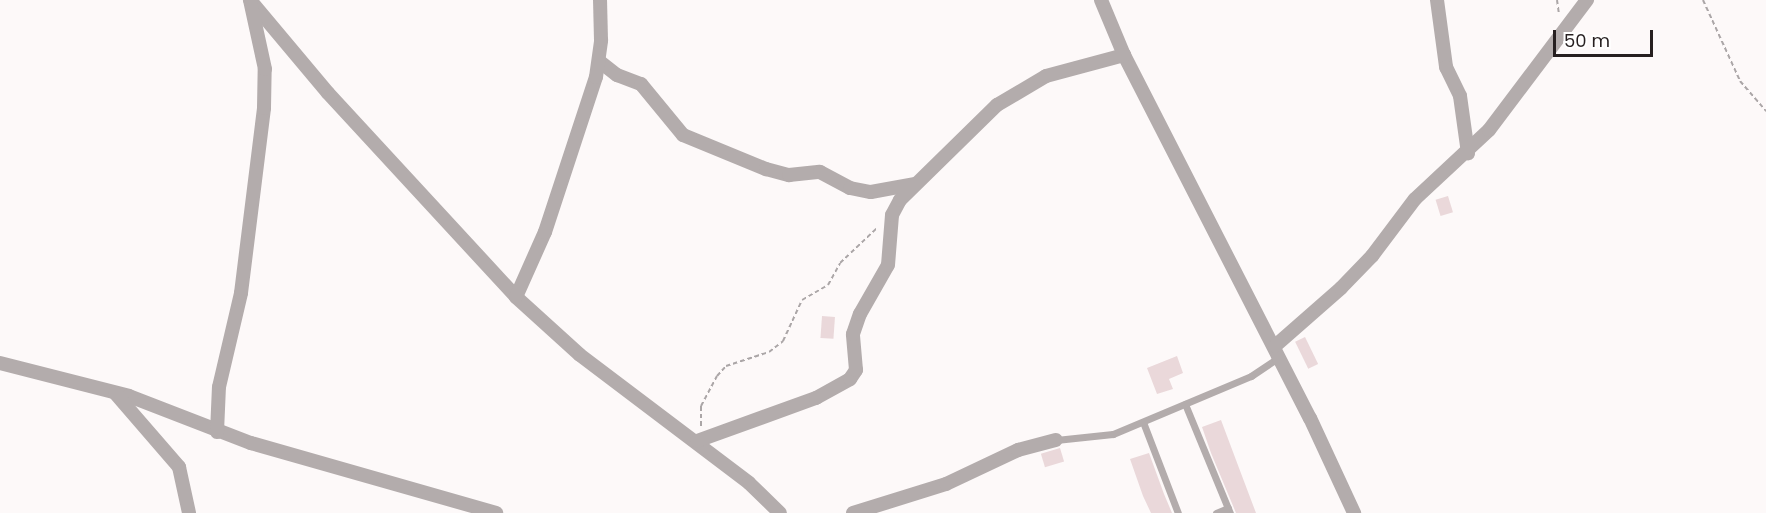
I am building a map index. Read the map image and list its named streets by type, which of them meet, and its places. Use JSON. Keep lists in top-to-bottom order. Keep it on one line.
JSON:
{"scale_bar":"50 m"}
